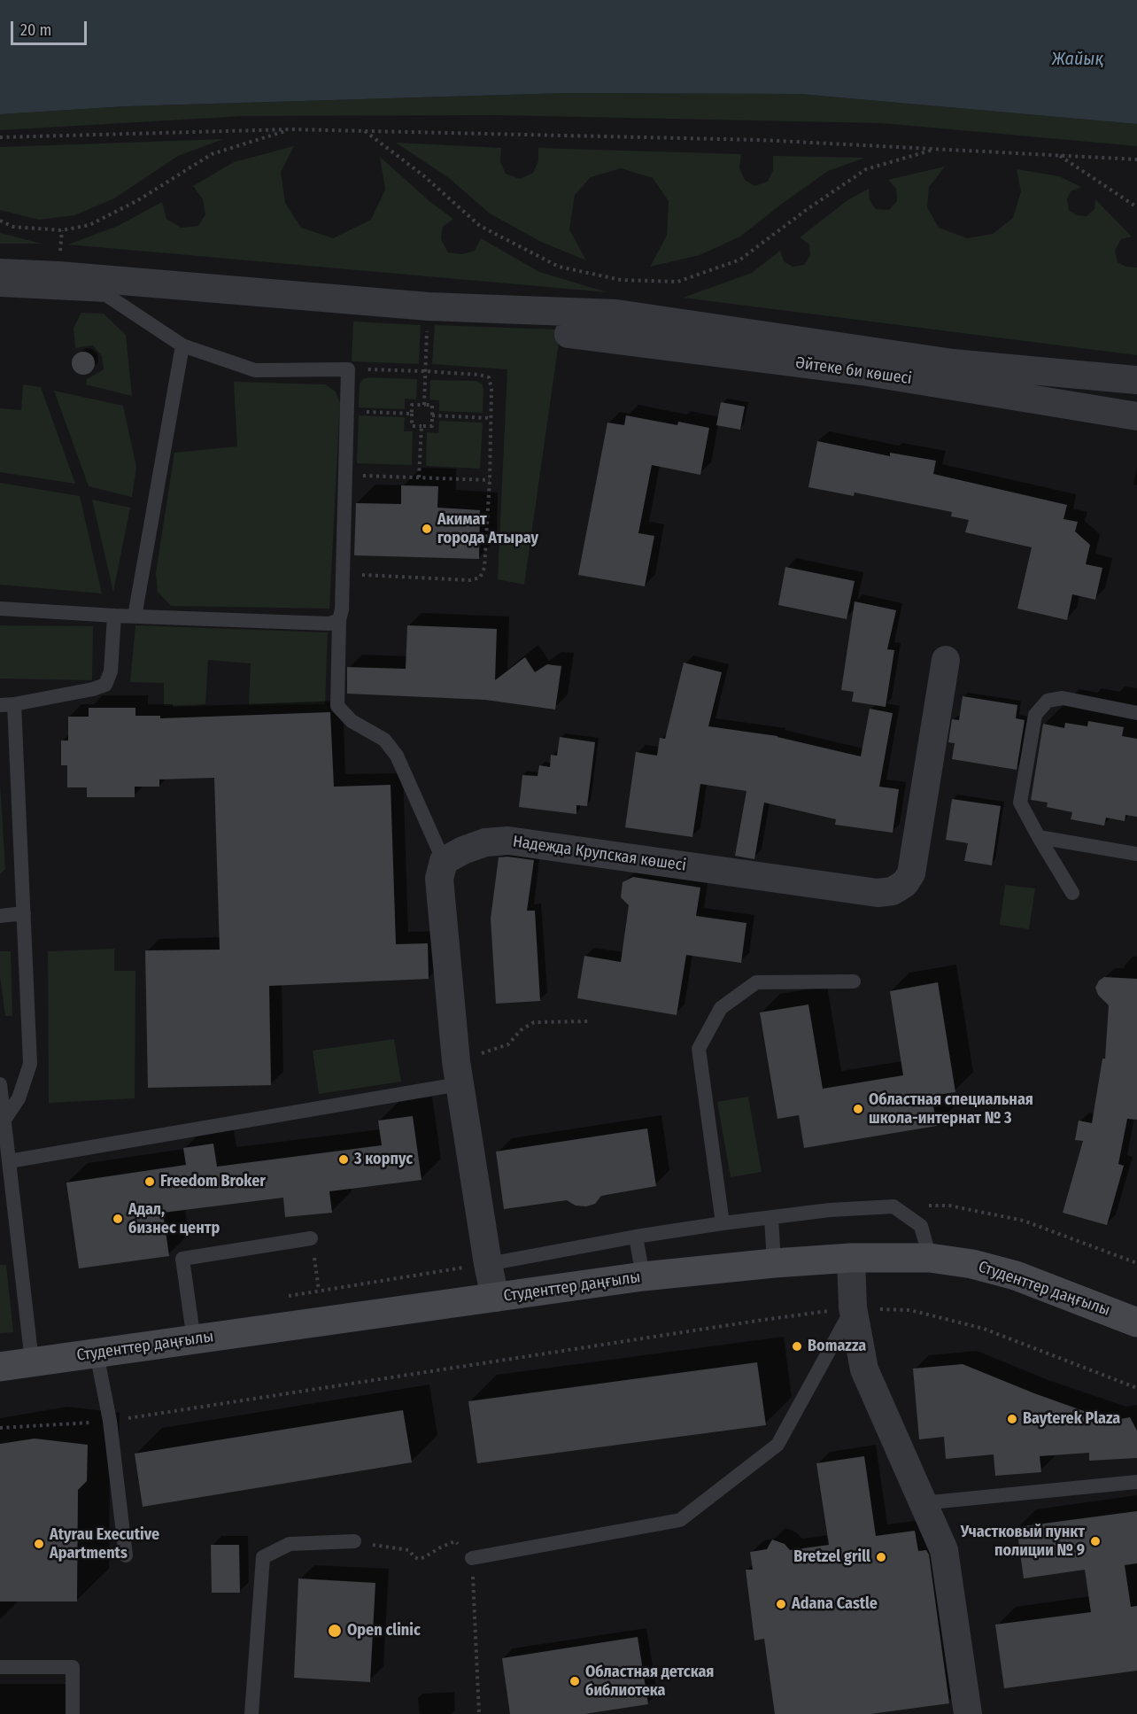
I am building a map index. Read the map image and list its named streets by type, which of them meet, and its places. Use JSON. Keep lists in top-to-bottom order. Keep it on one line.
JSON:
{"streets":{"street":["Әйтеке би көшесі","Надежда Крупская көшесі","Студенттер даңғылы"]},"water":["Жайық"],"places":["Акимат города Атырау","Областная специальная школа-интернат № 3","3 корпус","Freedom Broker","Адал, бизнес центр","Bomazza","Bayterek Plaza","Участковый пункт полиции № 9","Atyrau Executive Apartments","Bretzel grill","Adana Сastle","Open clinic","Областная детская библиотека"],"scale_bar":"20 m"}
